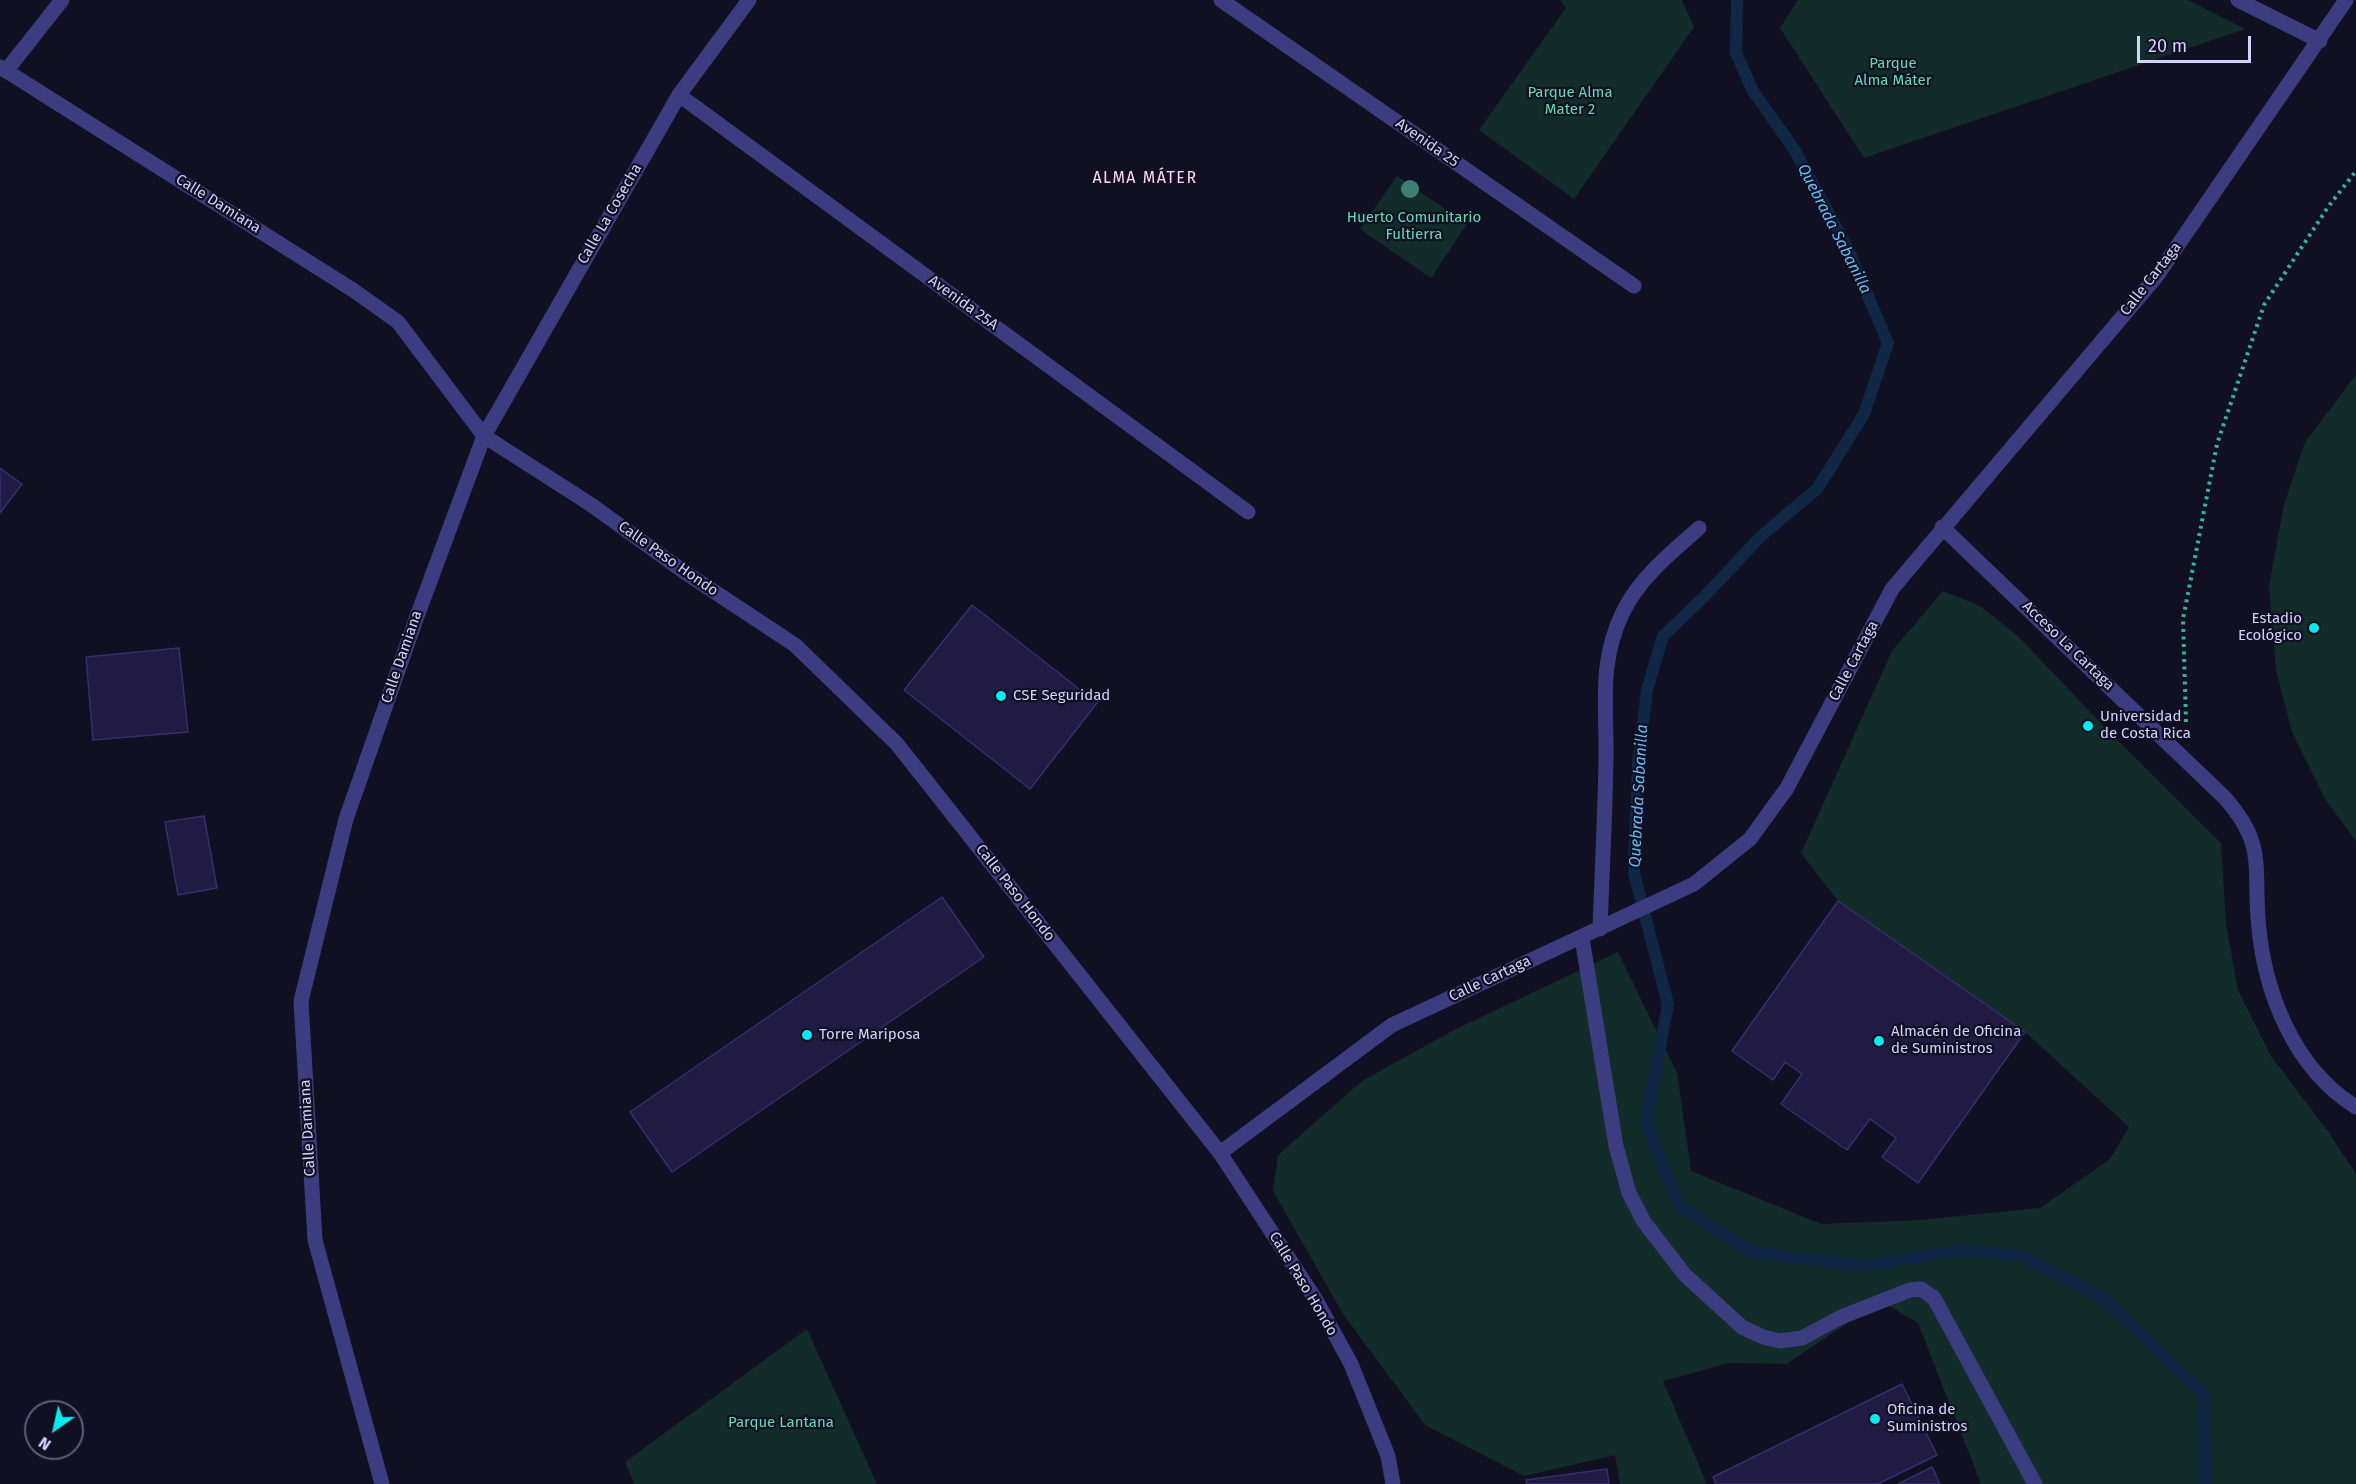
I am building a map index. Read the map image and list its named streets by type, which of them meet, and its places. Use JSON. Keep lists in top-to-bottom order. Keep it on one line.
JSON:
{"streets":{"street":["Avenida 25","Calle Damiana","Calle La Cosecha","Calle Cartaga","Avenida 25A","Calle Paso Hondo","Acceso La Cartaga"]},"crossings":[["Calle Damiana","Calle La Cosecha"],["Calle Damiana","Calle Paso Hondo"],["Calle La Cosecha","Avenida 25A"],["Calle La Cosecha","Calle Paso Hondo"],["Calle Cartaga","Calle Paso Hondo"],["Calle Cartaga","Acceso La Cartaga"]],"districts":["ALMA MÁTER"],"water":["Quebrada Sabanilla"],"parks":["Parque Alma Máter","Parque Alma Mater 2","Huerto Comunitario Fultierra","Parque Lantana"],"places":["Estadio Ecológico","CSE Seguridad","Universidad de Costa Rica","Torre Mariposa","Almacén de Oficina de Suministros","Oficina de Suministros"],"scale_bar":"20 m","north":"bottom left"}
